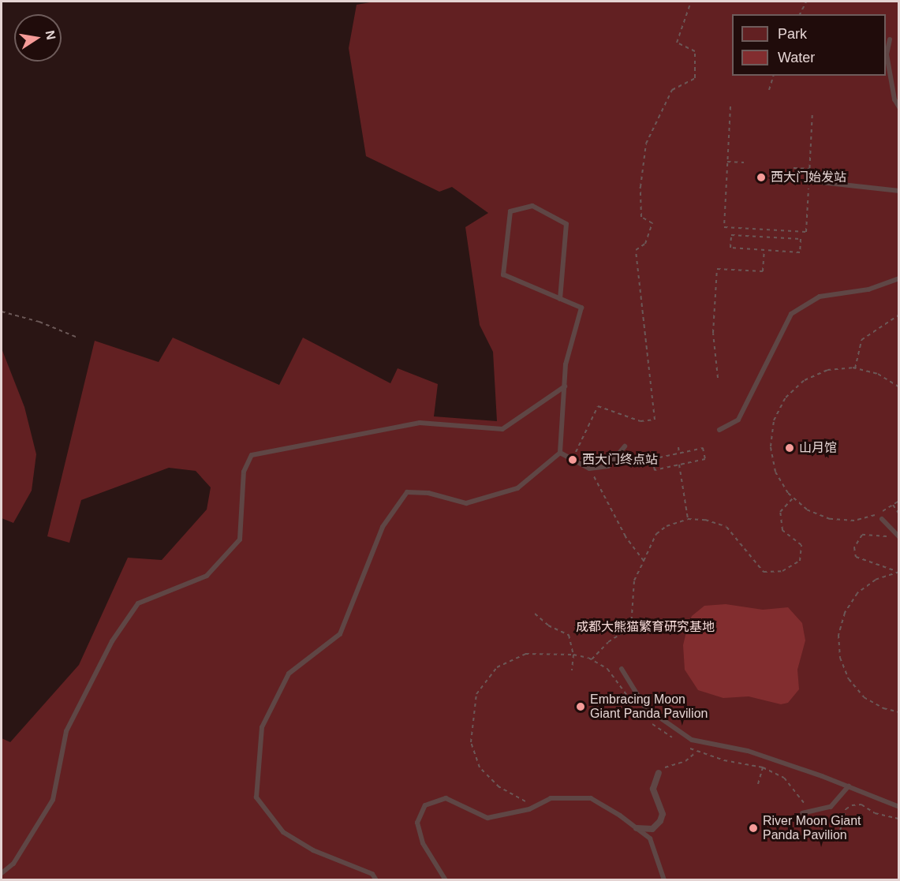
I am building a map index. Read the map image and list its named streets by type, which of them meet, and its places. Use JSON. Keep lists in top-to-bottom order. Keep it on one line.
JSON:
{"parks":["成都大熊猫繁育研究基地"],"places":["西大门始发站","山月馆","西大门终点站","Embracing Moon Giant Panda Pavilion","River Moon Giant Panda Pavilion"],"legend":["Park","Water"],"north":"right"}
